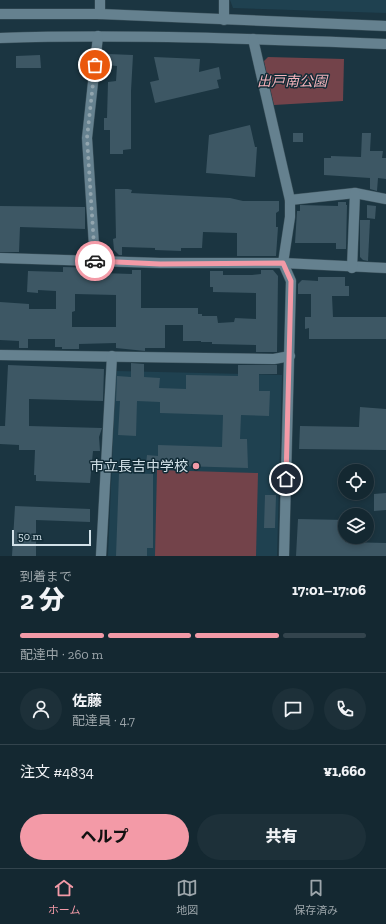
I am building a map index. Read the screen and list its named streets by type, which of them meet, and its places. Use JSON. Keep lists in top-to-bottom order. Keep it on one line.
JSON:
{"parks":["出戸南公園"],"places":["市立長吉中学校"],"scale_bar":"50 m","page":{"scale":"50 m","heading":["2 分","到着まで","17:01–17:06"],"panel":["佐藤","配達員 · 4.7","注文 #4834","¥1,660"],"bar":"配達中 · 260 m","buttons":["ヘルプ","共有"],"tabs":["ホーム","地図","保存済み"]}}
